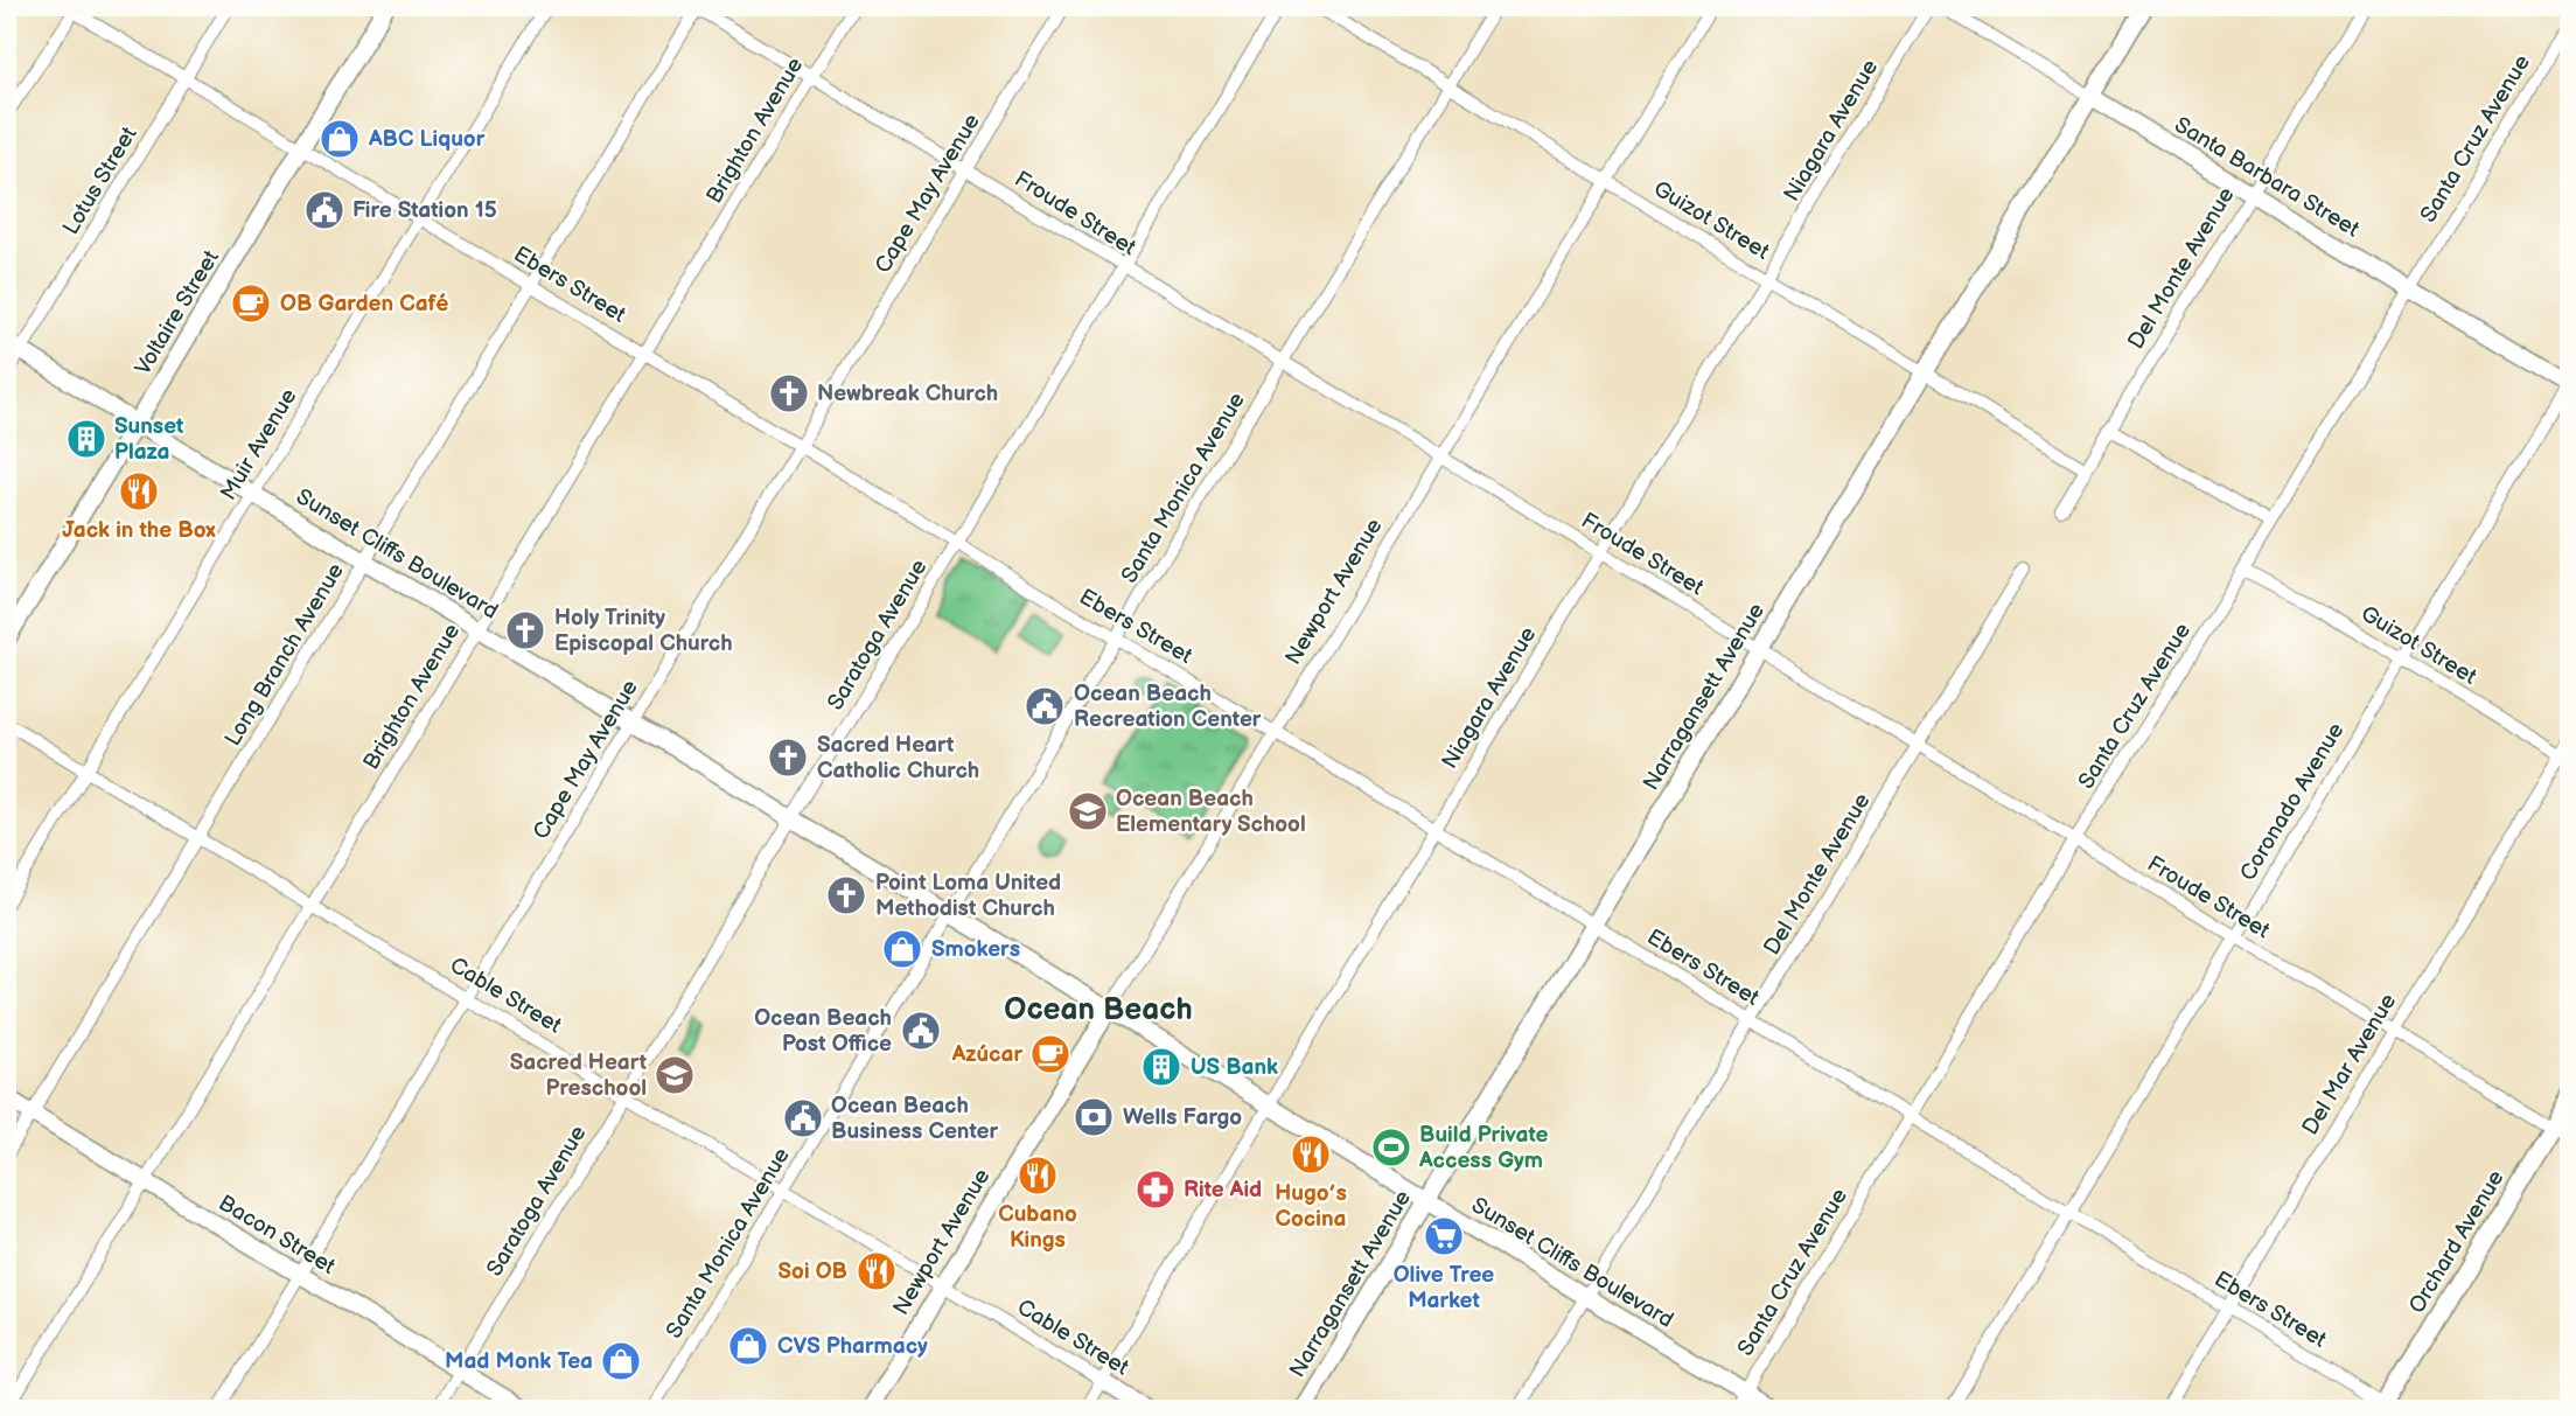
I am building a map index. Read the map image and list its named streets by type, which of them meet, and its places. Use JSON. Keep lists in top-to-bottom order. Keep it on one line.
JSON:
{"streets":{"street":["Brighton Avenue","Niagara Avenue","Santa Cruz Avenue","Santa Barbara Street","Lotus Street","Cape May Avenue","Froude Street","Guizot Street","Del Monte Avenue","Ebers Street","Voltaire Street","Muir Avenue","Santa Monica Avenue","Sunset Cliffs Boulevard","Newport Avenue","Saratoga Avenue","Long Branch Avenue","Narragansett Avenue","Coronado Avenue","Cable Street","Del Mar Avenue","Bacon Street","Orchard Avenue"]},"crossings":[["Brighton Avenue","Froude Street"],["Brighton Avenue","Ebers Street"],["Brighton Avenue","Sunset Cliffs Boulevard"],["Brighton Avenue","Cable Street"],["Brighton Avenue","Bacon Street"],["Niagara Avenue","Froude Street"],["Niagara Avenue","Guizot Street"],["Niagara Avenue","Ebers Street"],["Niagara Avenue","Sunset Cliffs Boulevard"],["Niagara Avenue","Cable Street"],["Santa Cruz Avenue","Santa Barbara Street"],["Santa Cruz Avenue","Froude Street"],["Santa Cruz Avenue","Guizot Street"],["Santa Cruz Avenue","Ebers Street"],["Santa Cruz Avenue","Sunset Cliffs Boulevard"],["Santa Barbara Street","Del Monte Avenue"],["Santa Barbara Street","Narragansett Avenue"],["Santa Barbara Street","Coronado Avenue"],["Lotus Street","Ebers Street"],["Lotus Street","Sunset Cliffs Boulevard"],["Cape May Avenue","Froude Street"],["Cape May Avenue","Ebers Street"],["Cape May Avenue","Sunset Cliffs Boulevard"],["Cape May Avenue","Cable Street"],["Cape May Avenue","Bacon Street"],["Froude Street","Del Monte Avenue"],["Froude Street","Santa Monica Avenue"],["Froude Street","Newport Avenue"],["Froude Street","Saratoga Avenue"],["Froude Street","Long Branch Avenue"],["Froude Street","Narragansett Avenue"],["Froude Street","Coronado Avenue"],["Froude Street","Del Mar Avenue"],["Froude Street","Orchard Avenue"],["Guizot Street","Del Monte Avenue"],["Guizot Street","Santa Monica Avenue"],["Guizot Street","Newport Avenue"],["Guizot Street","Narragansett Avenue"],["Guizot Street","Coronado Avenue"],["Guizot Street","Del Mar Avenue"],["Del Monte Avenue","Ebers Street"],["Del Monte Avenue","Sunset Cliffs Boulevard"],["Ebers Street","Voltaire Street"],["Ebers Street","Muir Avenue"],["Ebers Street","Santa Monica Avenue"],["Ebers Street","Newport Avenue"],["Ebers Street","Saratoga Avenue"],["Ebers Street","Long Branch Avenue"],["Ebers Street","Narragansett Avenue"],["Ebers Street","Coronado Avenue"],["Ebers Street","Del Mar Avenue"],["Ebers Street","Orchard Avenue"],["Voltaire Street","Sunset Cliffs Boulevard"],["Muir Avenue","Sunset Cliffs Boulevard"],["Muir Avenue","Cable Street"],["Santa Monica Avenue","Sunset Cliffs Boulevard"],["Santa Monica Avenue","Cable Street"],["Sunset Cliffs Boulevard","Newport Avenue"],["Sunset Cliffs Boulevard","Saratoga Avenue"],["Sunset Cliffs Boulevard","Long Branch Avenue"],["Sunset Cliffs Boulevard","Narragansett Avenue"],["Newport Avenue","Cable Street"],["Saratoga Avenue","Cable Street"],["Saratoga Avenue","Bacon Street"],["Long Branch Avenue","Cable Street"],["Long Branch Avenue","Bacon Street"]],"districts":["Ocean Beach"],"places":{"shop":["ABC Liquor","Smokers","CVS Pharmacy","Mad Monk Tea"],"public building":["Fire Station 15","Ocean Beach Recreation Center","Ocean Beach Post Office","Ocean Beach Business Center"],"cafe":["OB Garden Café","Azúcar"],"church":["Newbreak Church","Holy Trinity Episcopal Church","Sacred Heart Catholic Church","Point Loma United Methodist Church"],"building":["Sunset Plaza","US Bank"],"restaurant":["Jack in the Box","Hugo’s Cocina","Cubano Kings","Soi OB"],"school or university":["Ocean Beach Elementary School","Sacred Heart Preschool"],"bank":["Wells Fargo"],"sports":["Build Private Access Gym"],"pharmacy":["Rite Aid"],"supermarket":["Olive Tree Market"]}}
